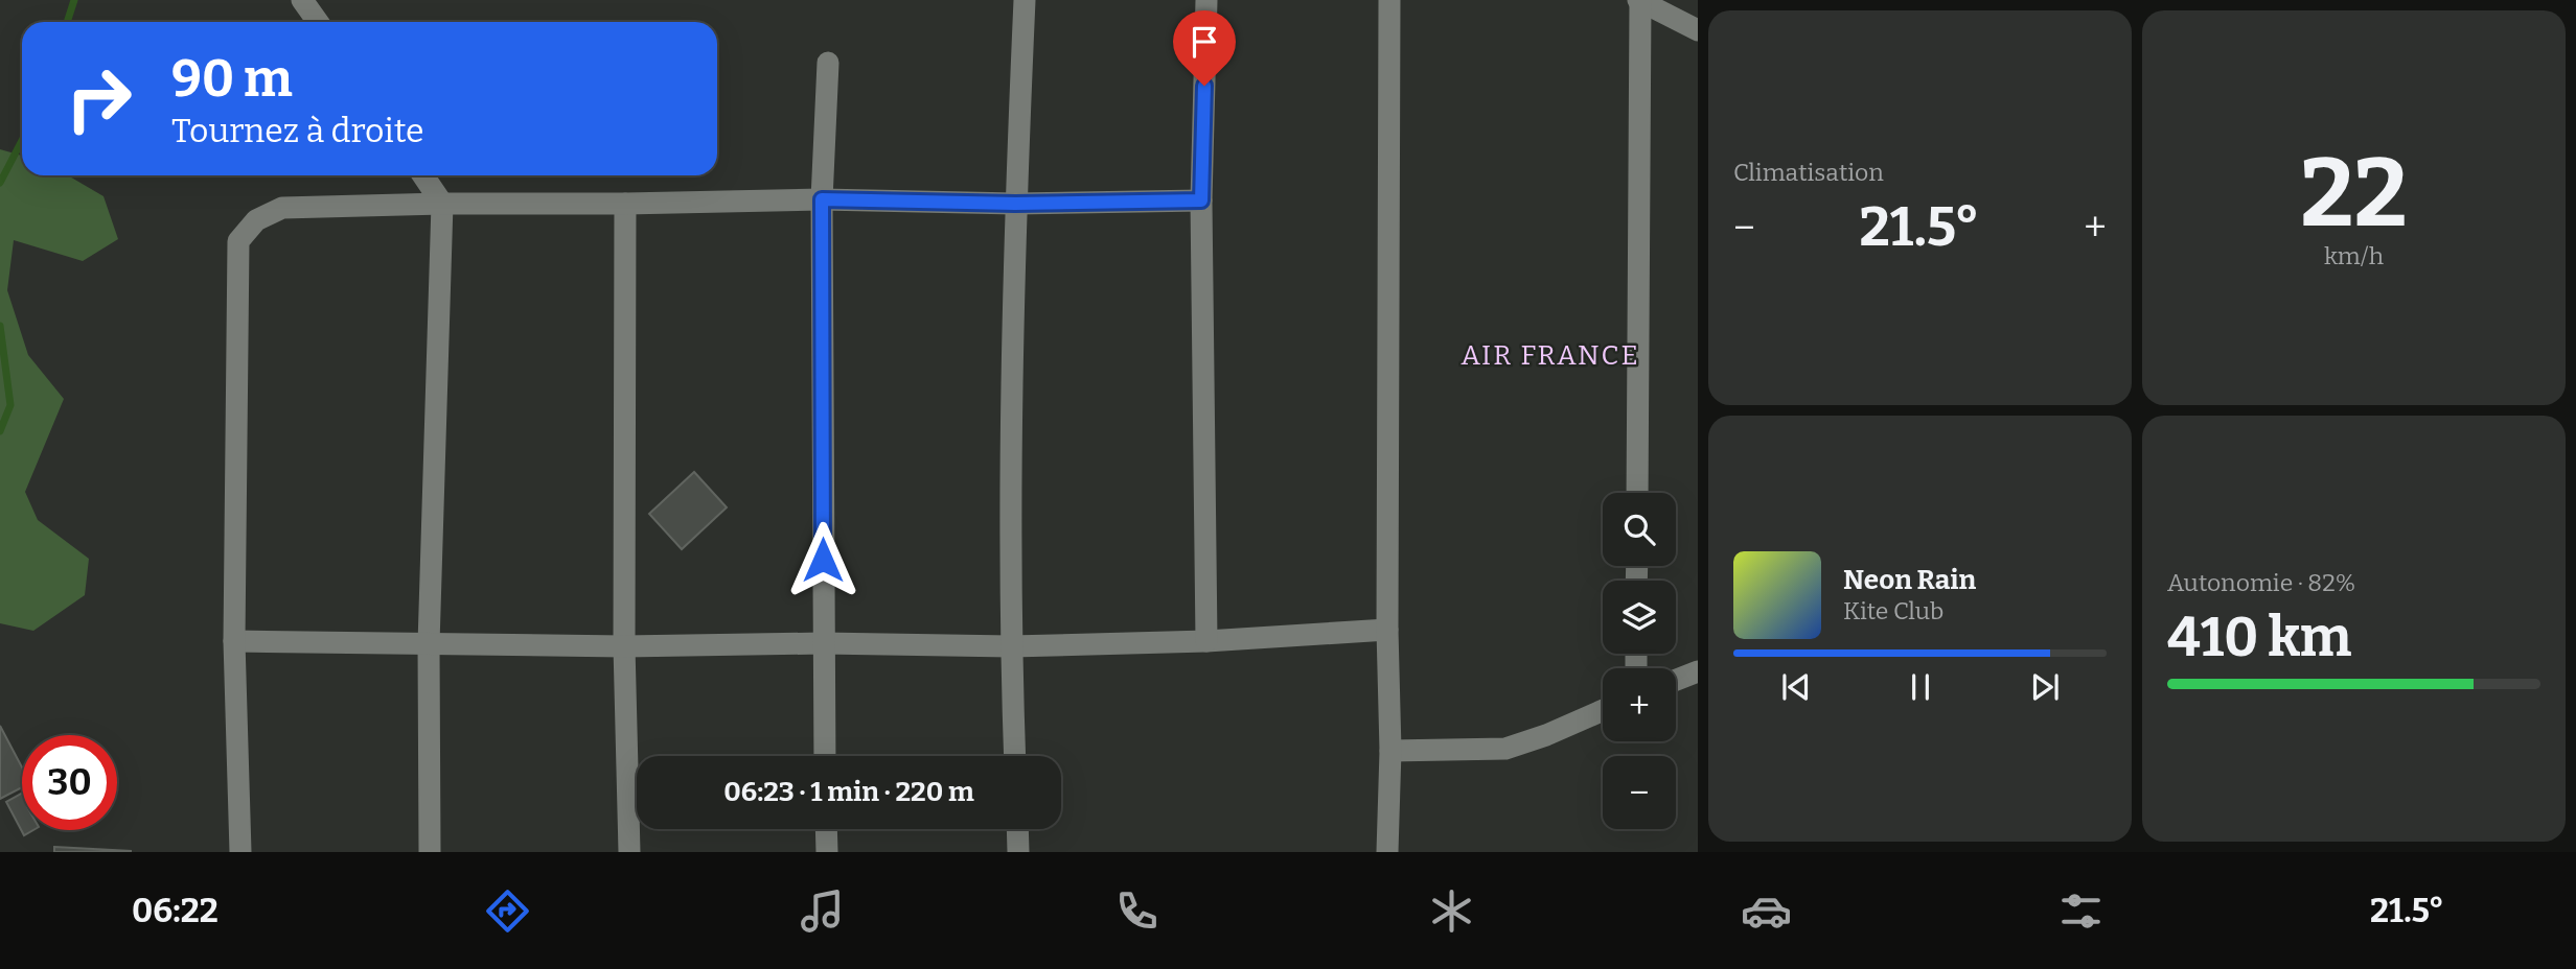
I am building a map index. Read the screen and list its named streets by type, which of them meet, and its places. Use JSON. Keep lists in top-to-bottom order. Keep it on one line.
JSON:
{"districts":["AIR FRANCE"],"page":{"tile":["Climatisation",["22","km/h"],["Autonomie · 82%","410 km"]],"turn":["90 m","Tournez à droite"],"heat":["−","21.5°","+"],"map_buttons":["+","−"],"song":["Neon Rain","Kite Club"],"limit":"30","trip":"06:23 · 1 min · 220 m","tabs":["06:22","21.5°"]}}
